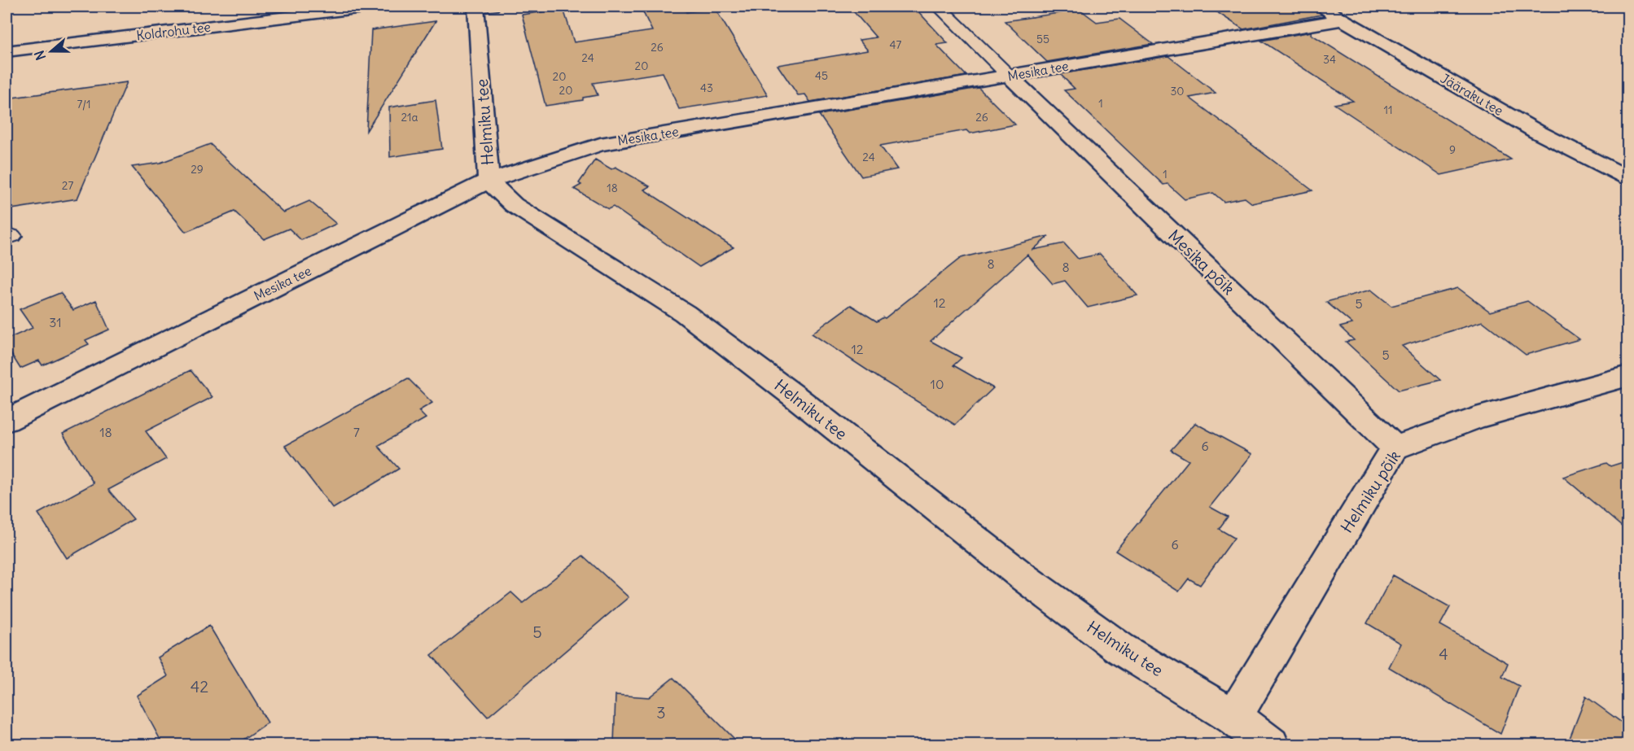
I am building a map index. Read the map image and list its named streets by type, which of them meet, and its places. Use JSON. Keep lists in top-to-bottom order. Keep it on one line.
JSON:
{"streets":{"street":["Koldrohu tee","Mesika tee","Jääraku tee","Helmiku tee","Mesika põik","Helmiku põik"]},"crossings":[["Mesika tee","Jääraku tee"],["Mesika tee","Helmiku tee"],["Mesika tee","Mesika põik"],["Helmiku tee","Helmiku põik"],["Mesika põik","Helmiku põik"]],"house_numbers":["55","47","26","24","34","20","45","20","43","20","30","1","7/1","11","21a","26","9","24","29","1","27","18","8","8","12","5","31","12","5","10","18","7","6","6","5","4","42","3"],"north":"left"}
